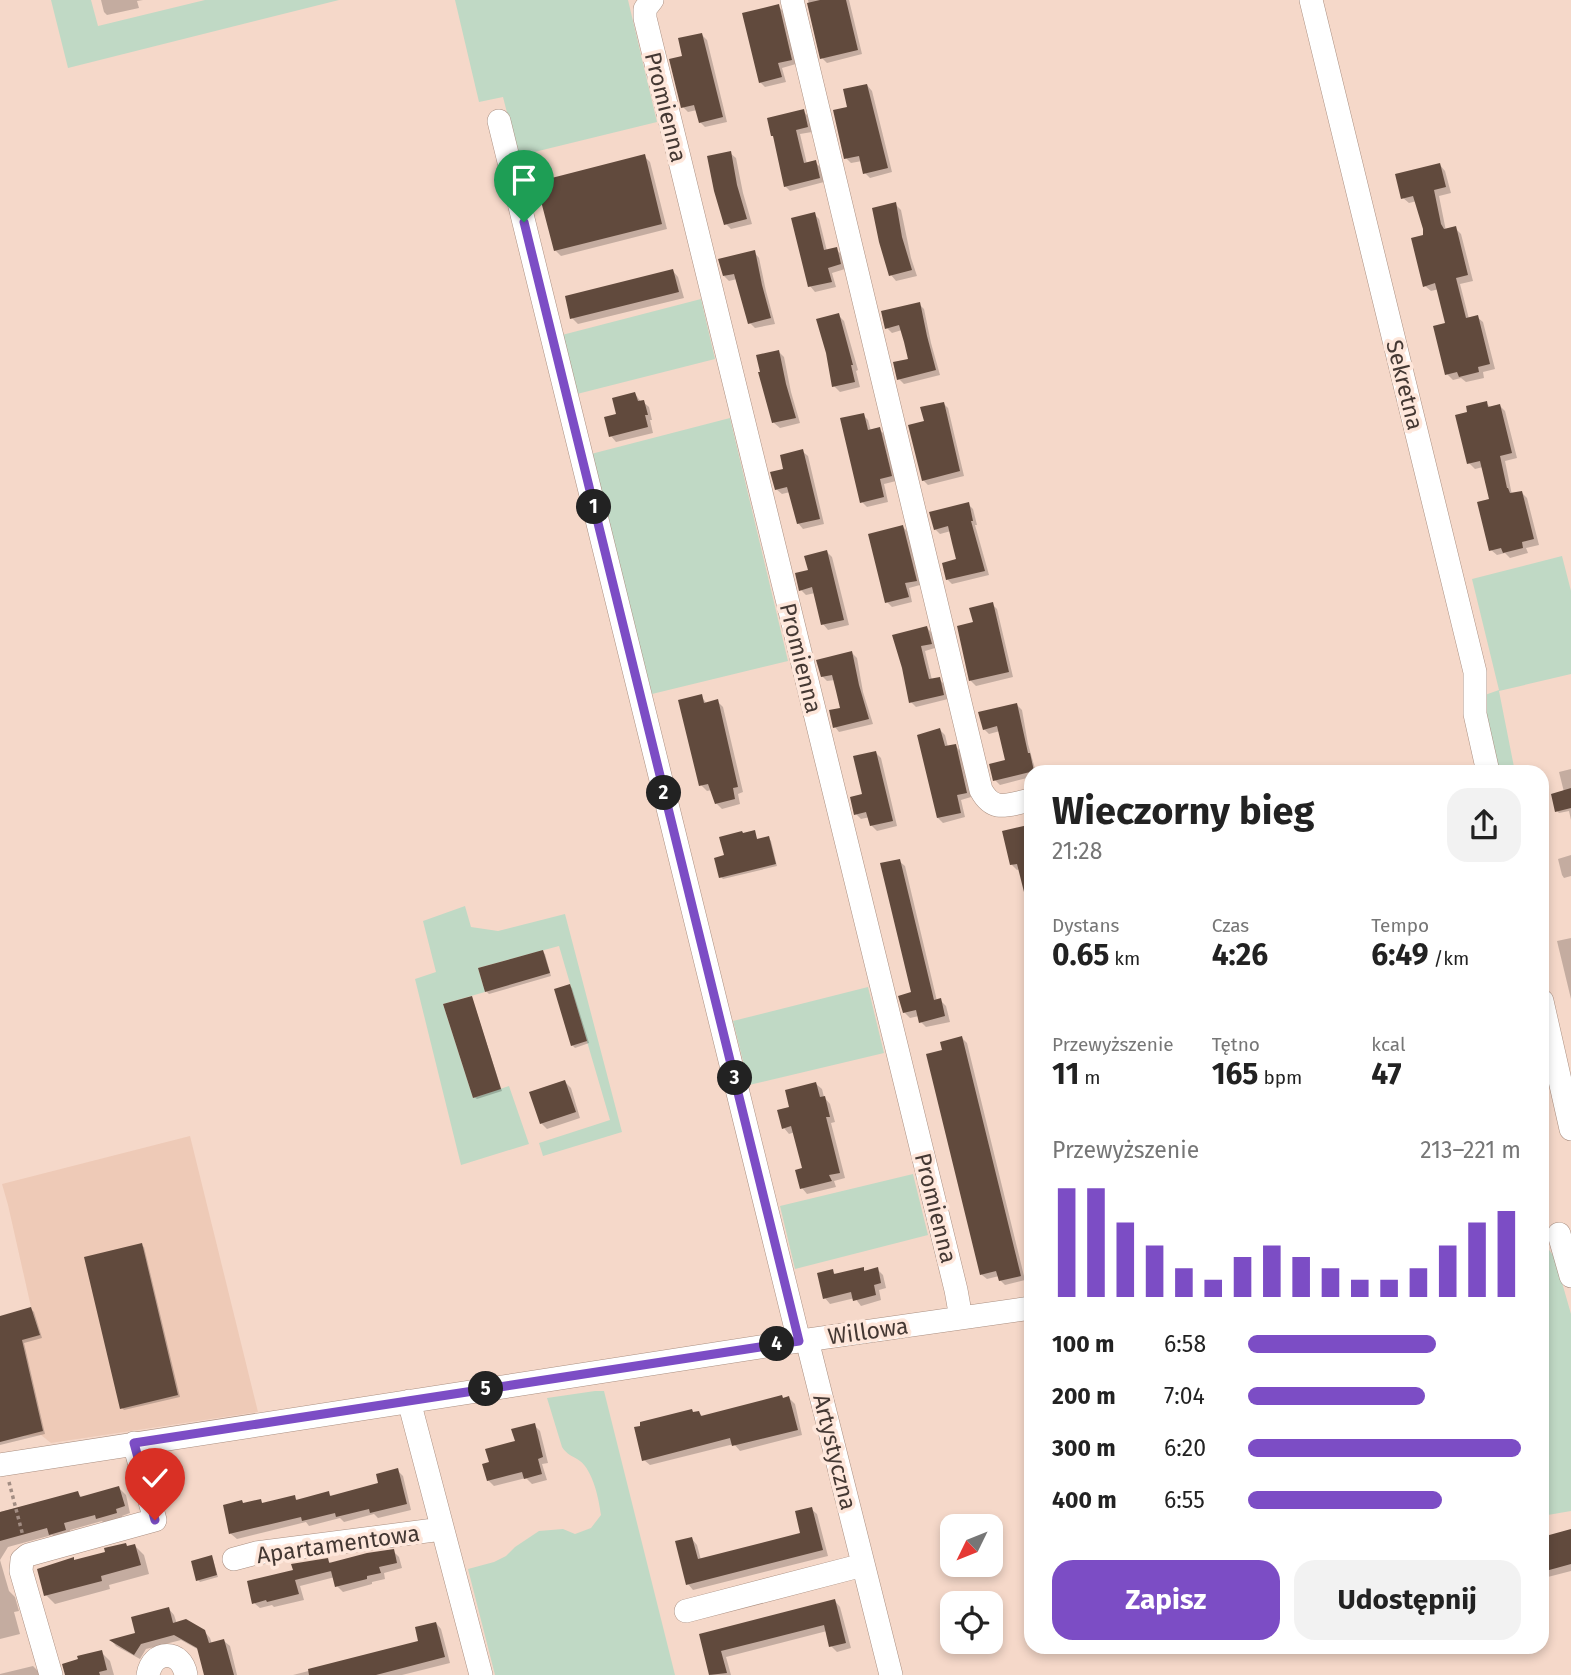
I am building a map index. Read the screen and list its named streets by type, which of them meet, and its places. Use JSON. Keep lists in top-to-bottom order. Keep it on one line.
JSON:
{"streets":{"street":["Promienna","Sekretna","Willowa","Artystyczna","Apartamentowa"]},"crossings":[["Promienna","Willowa"],["Willowa","Artystyczna"],["Willowa","Apartamentowa"]],"north":"bottom left","page":{"pins":["1","2","3","4","5"],"heading":["Wieczorny bieg","21:28"],"stats":[["Dystans","0.65 km"],["Czas","4:26"],["Tempo","6:49 /km"],["Przewyższenie","11 m"],["Tętno","165 bpm"],["kcal","47"]],"chart":["Przewyższenie","213–221 m"],"list":[{"name":"100 m","note":"6:58"},{"name":"200 m","note":"7:04"},{"name":"300 m","note":"6:20"},{"name":"400 m","note":"6:55"}],"buttons":["Zapisz","Udostępnij"]}}
